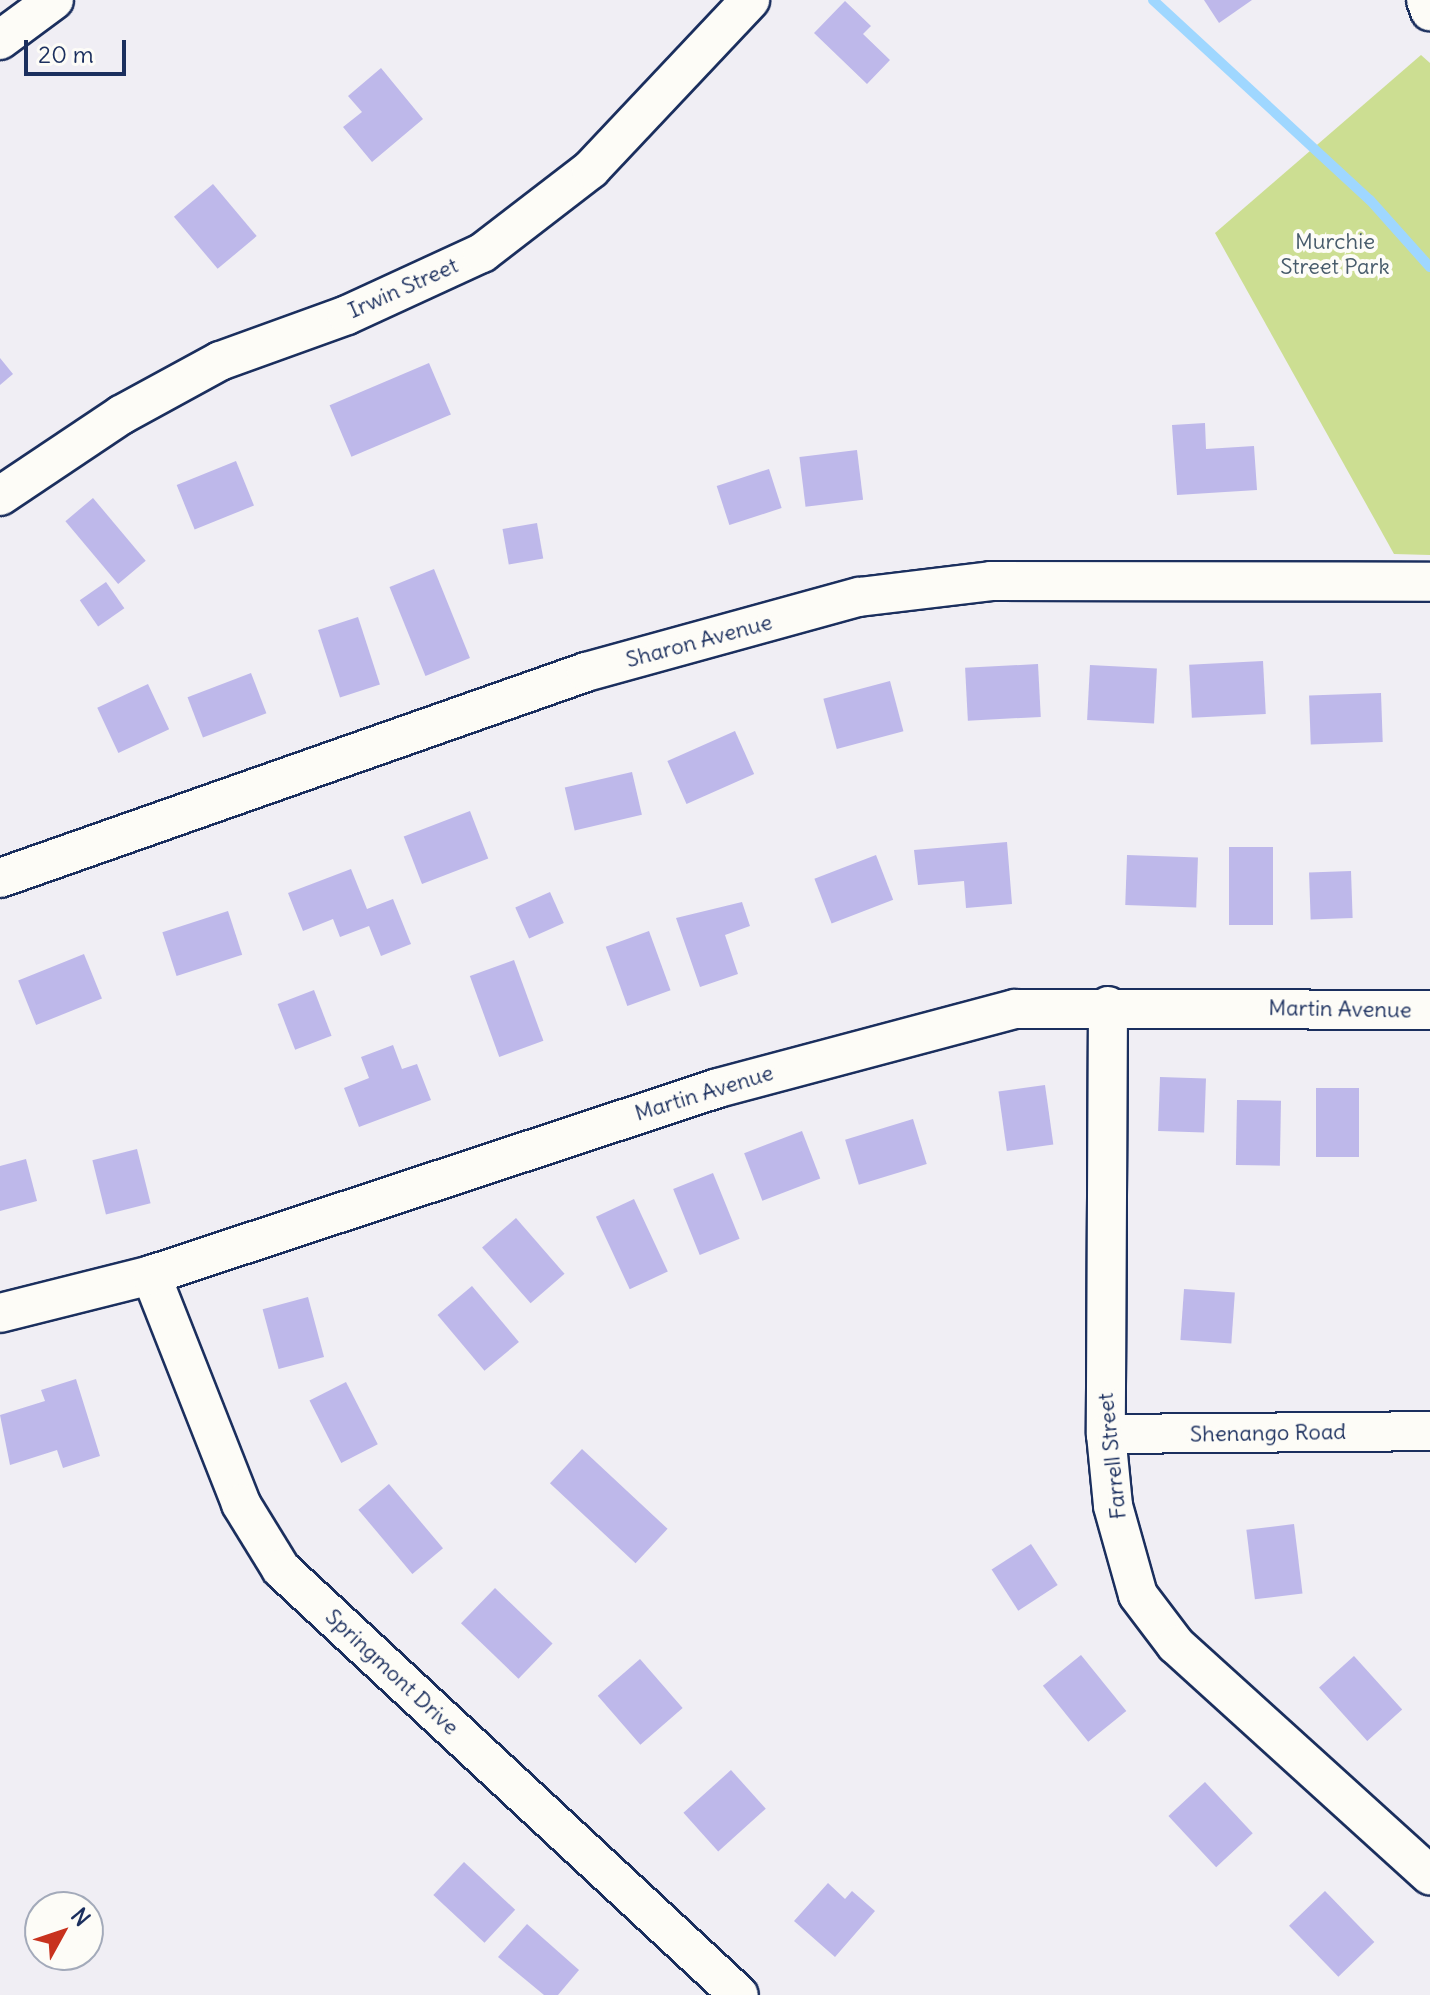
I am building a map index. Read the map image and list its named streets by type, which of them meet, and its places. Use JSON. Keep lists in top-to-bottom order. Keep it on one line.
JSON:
{"streets":{"street":["Irwin Street","Sharon Avenue","Martin Avenue","Shenango Road","Farrell Street","Springmont Drive"]},"crossings":[["Martin Avenue","Farrell Street"],["Martin Avenue","Springmont Drive"],["Shenango Road","Farrell Street"]],"parks":["Murchie Street Park"],"scale_bar":"20 m","north":"top right"}
